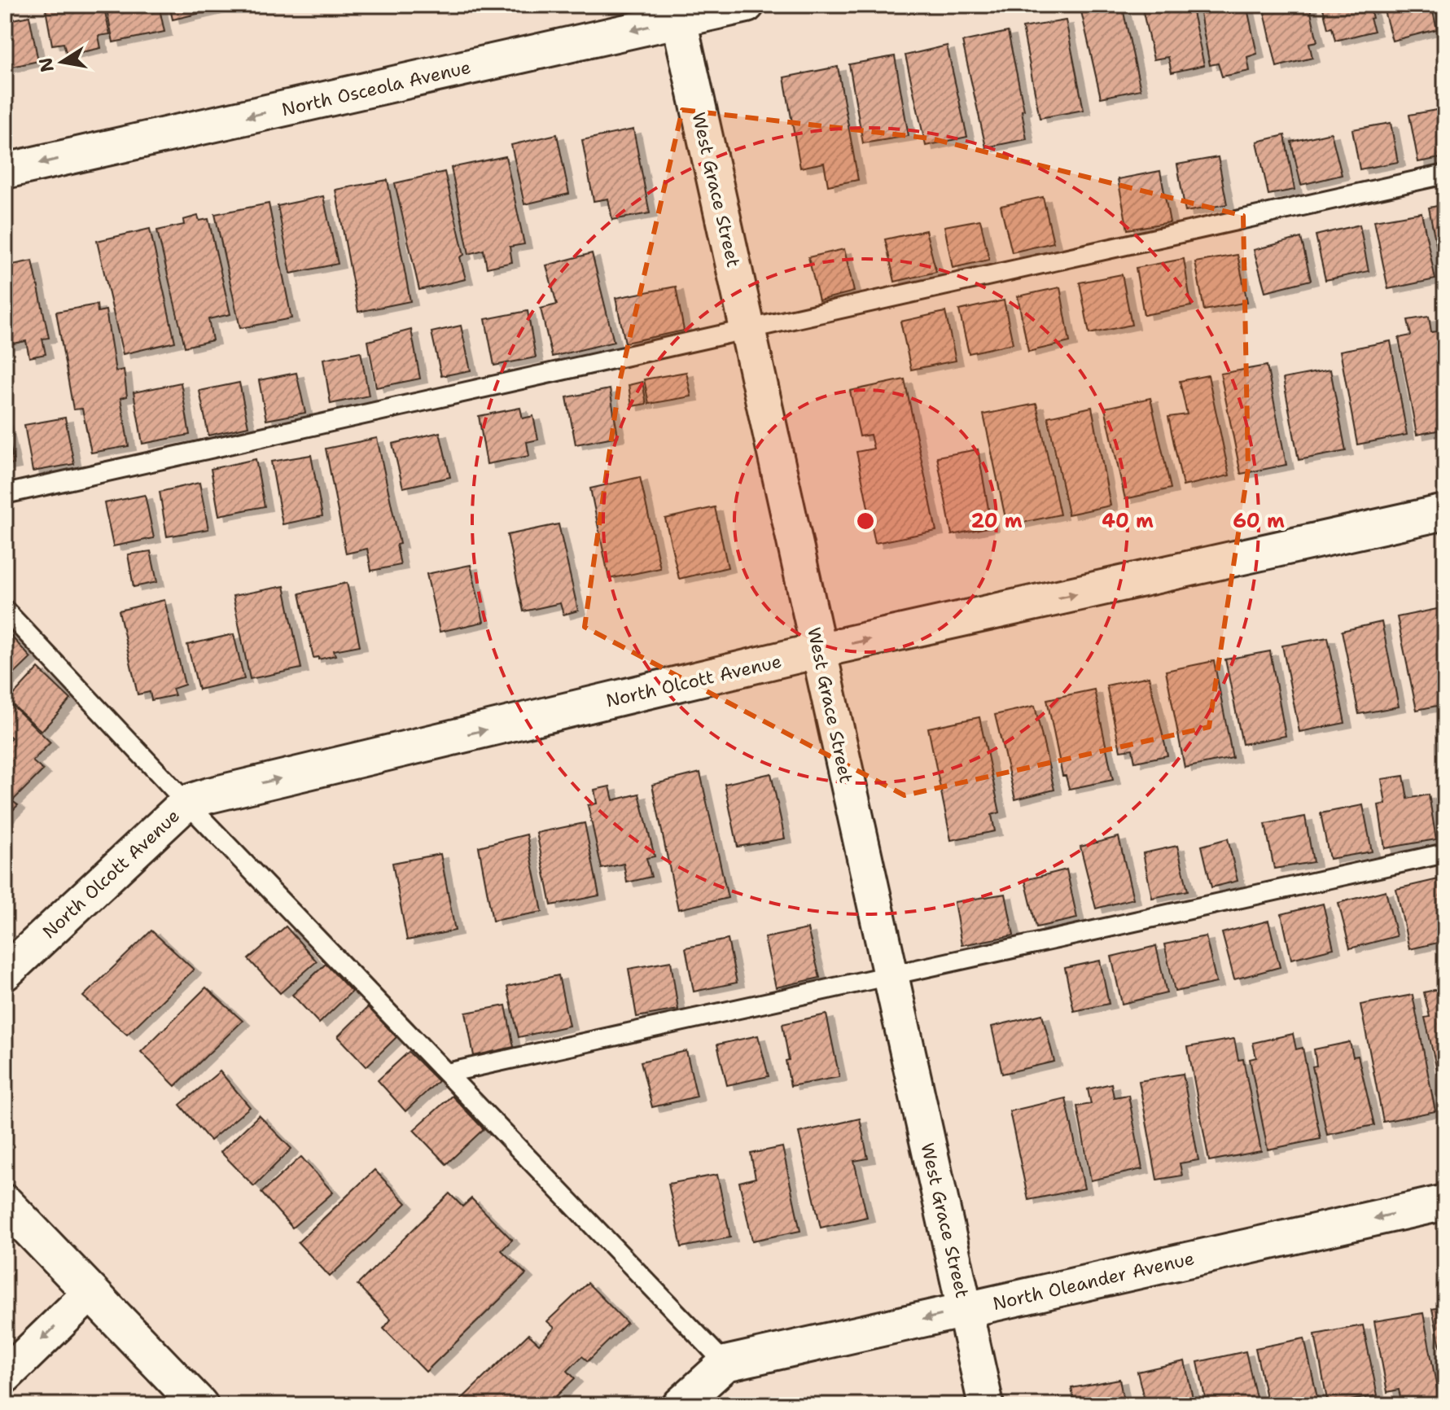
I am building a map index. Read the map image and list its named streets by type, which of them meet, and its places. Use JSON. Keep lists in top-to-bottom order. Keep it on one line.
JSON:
{"streets":{"street":["North Osceola Avenue","West Grace Street","North Olcott Avenue","North Oleander Avenue"]},"crossings":[["North Osceola Avenue","West Grace Street"],["West Grace Street","North Olcott Avenue"],["West Grace Street","North Oleander Avenue"]],"one_way":["North Osceola Avenue","North Olcott Avenue","North Oleander Avenue"],"north":"left","rings":["20 m","40 m","60 m"]}
